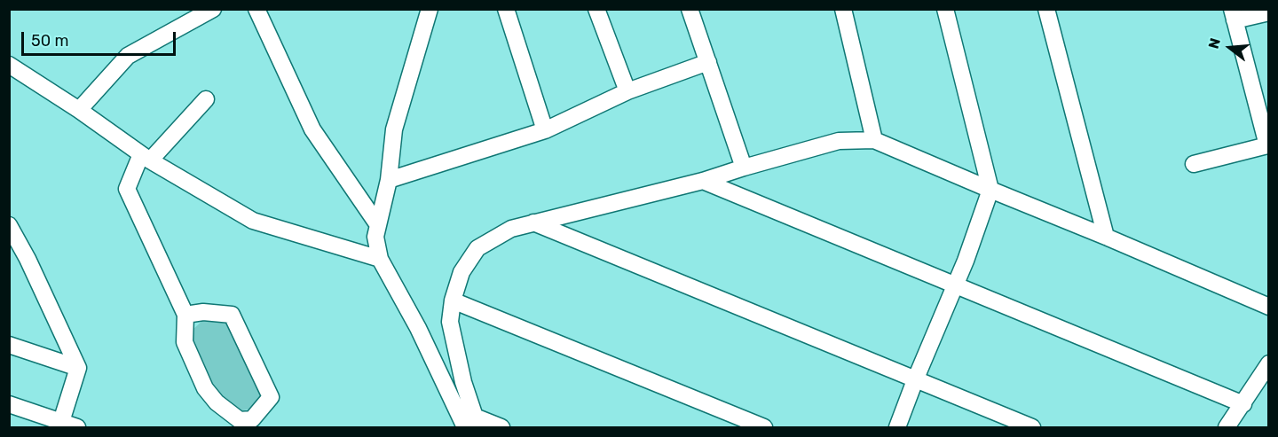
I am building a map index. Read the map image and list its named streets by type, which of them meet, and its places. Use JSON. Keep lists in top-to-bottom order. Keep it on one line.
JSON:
{"scale_bar":"50 m","north":"left"}
